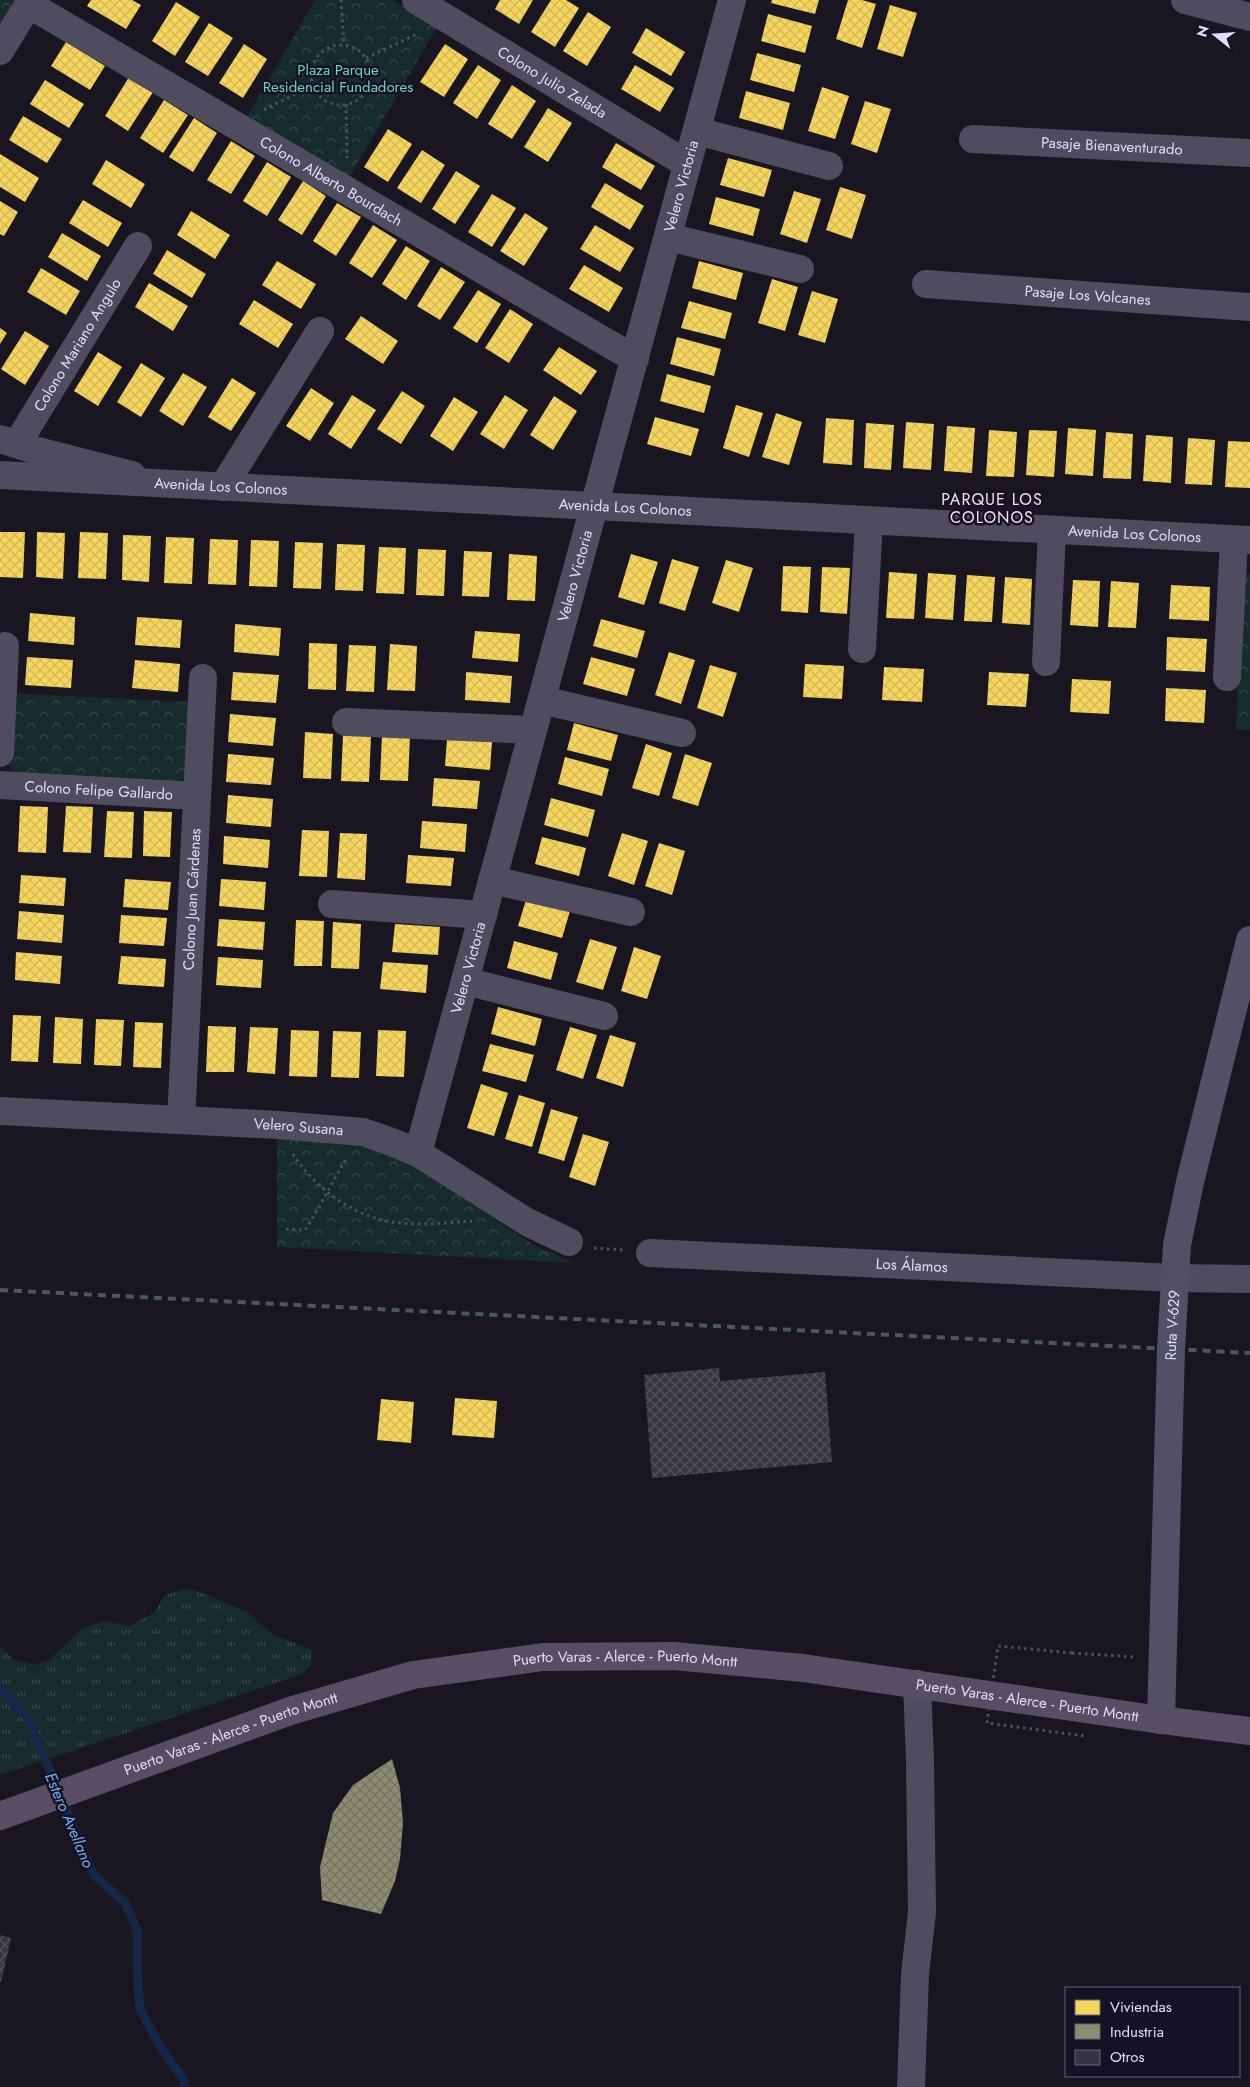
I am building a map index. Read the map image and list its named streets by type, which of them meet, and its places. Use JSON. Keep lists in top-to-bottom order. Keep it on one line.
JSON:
{"streets":{"main road":["Ruta V-629","Puerto Varas - Alerce - Puerto Montt"],"street":["Colono Julio Zelada","Pasaje Bienaventurado","Colono Alberto Bourdach","Velero Victoria","Pasaje Los Volcanes","Colono Mariano Angulo","Avenida Los Colonos","Colono Felipe Gallardo","Colono Juan Cárdenas","Velero Susana","Los Álamos"]},"crossings":[["Colono Julio Zelada","Velero Victoria"],["Colono Alberto Bourdach","Velero Victoria"],["Velero Victoria","Avenida Los Colonos"],["Velero Victoria","Velero Susana"],["Colono Felipe Gallardo","Colono Juan Cárdenas"],["Colono Juan Cárdenas","Velero Susana"],["Los Álamos","Ruta V-629"],["Ruta V-629","Puerto Varas - Alerce - Puerto Montt"]],"districts":["PARQUE LOS COLONOS"],"water":["Estero Avellano"],"parks":["Plaza Parque Residencial Fundadores"],"legend":["Viviendas","Industria","Otros"],"north":"left"}
